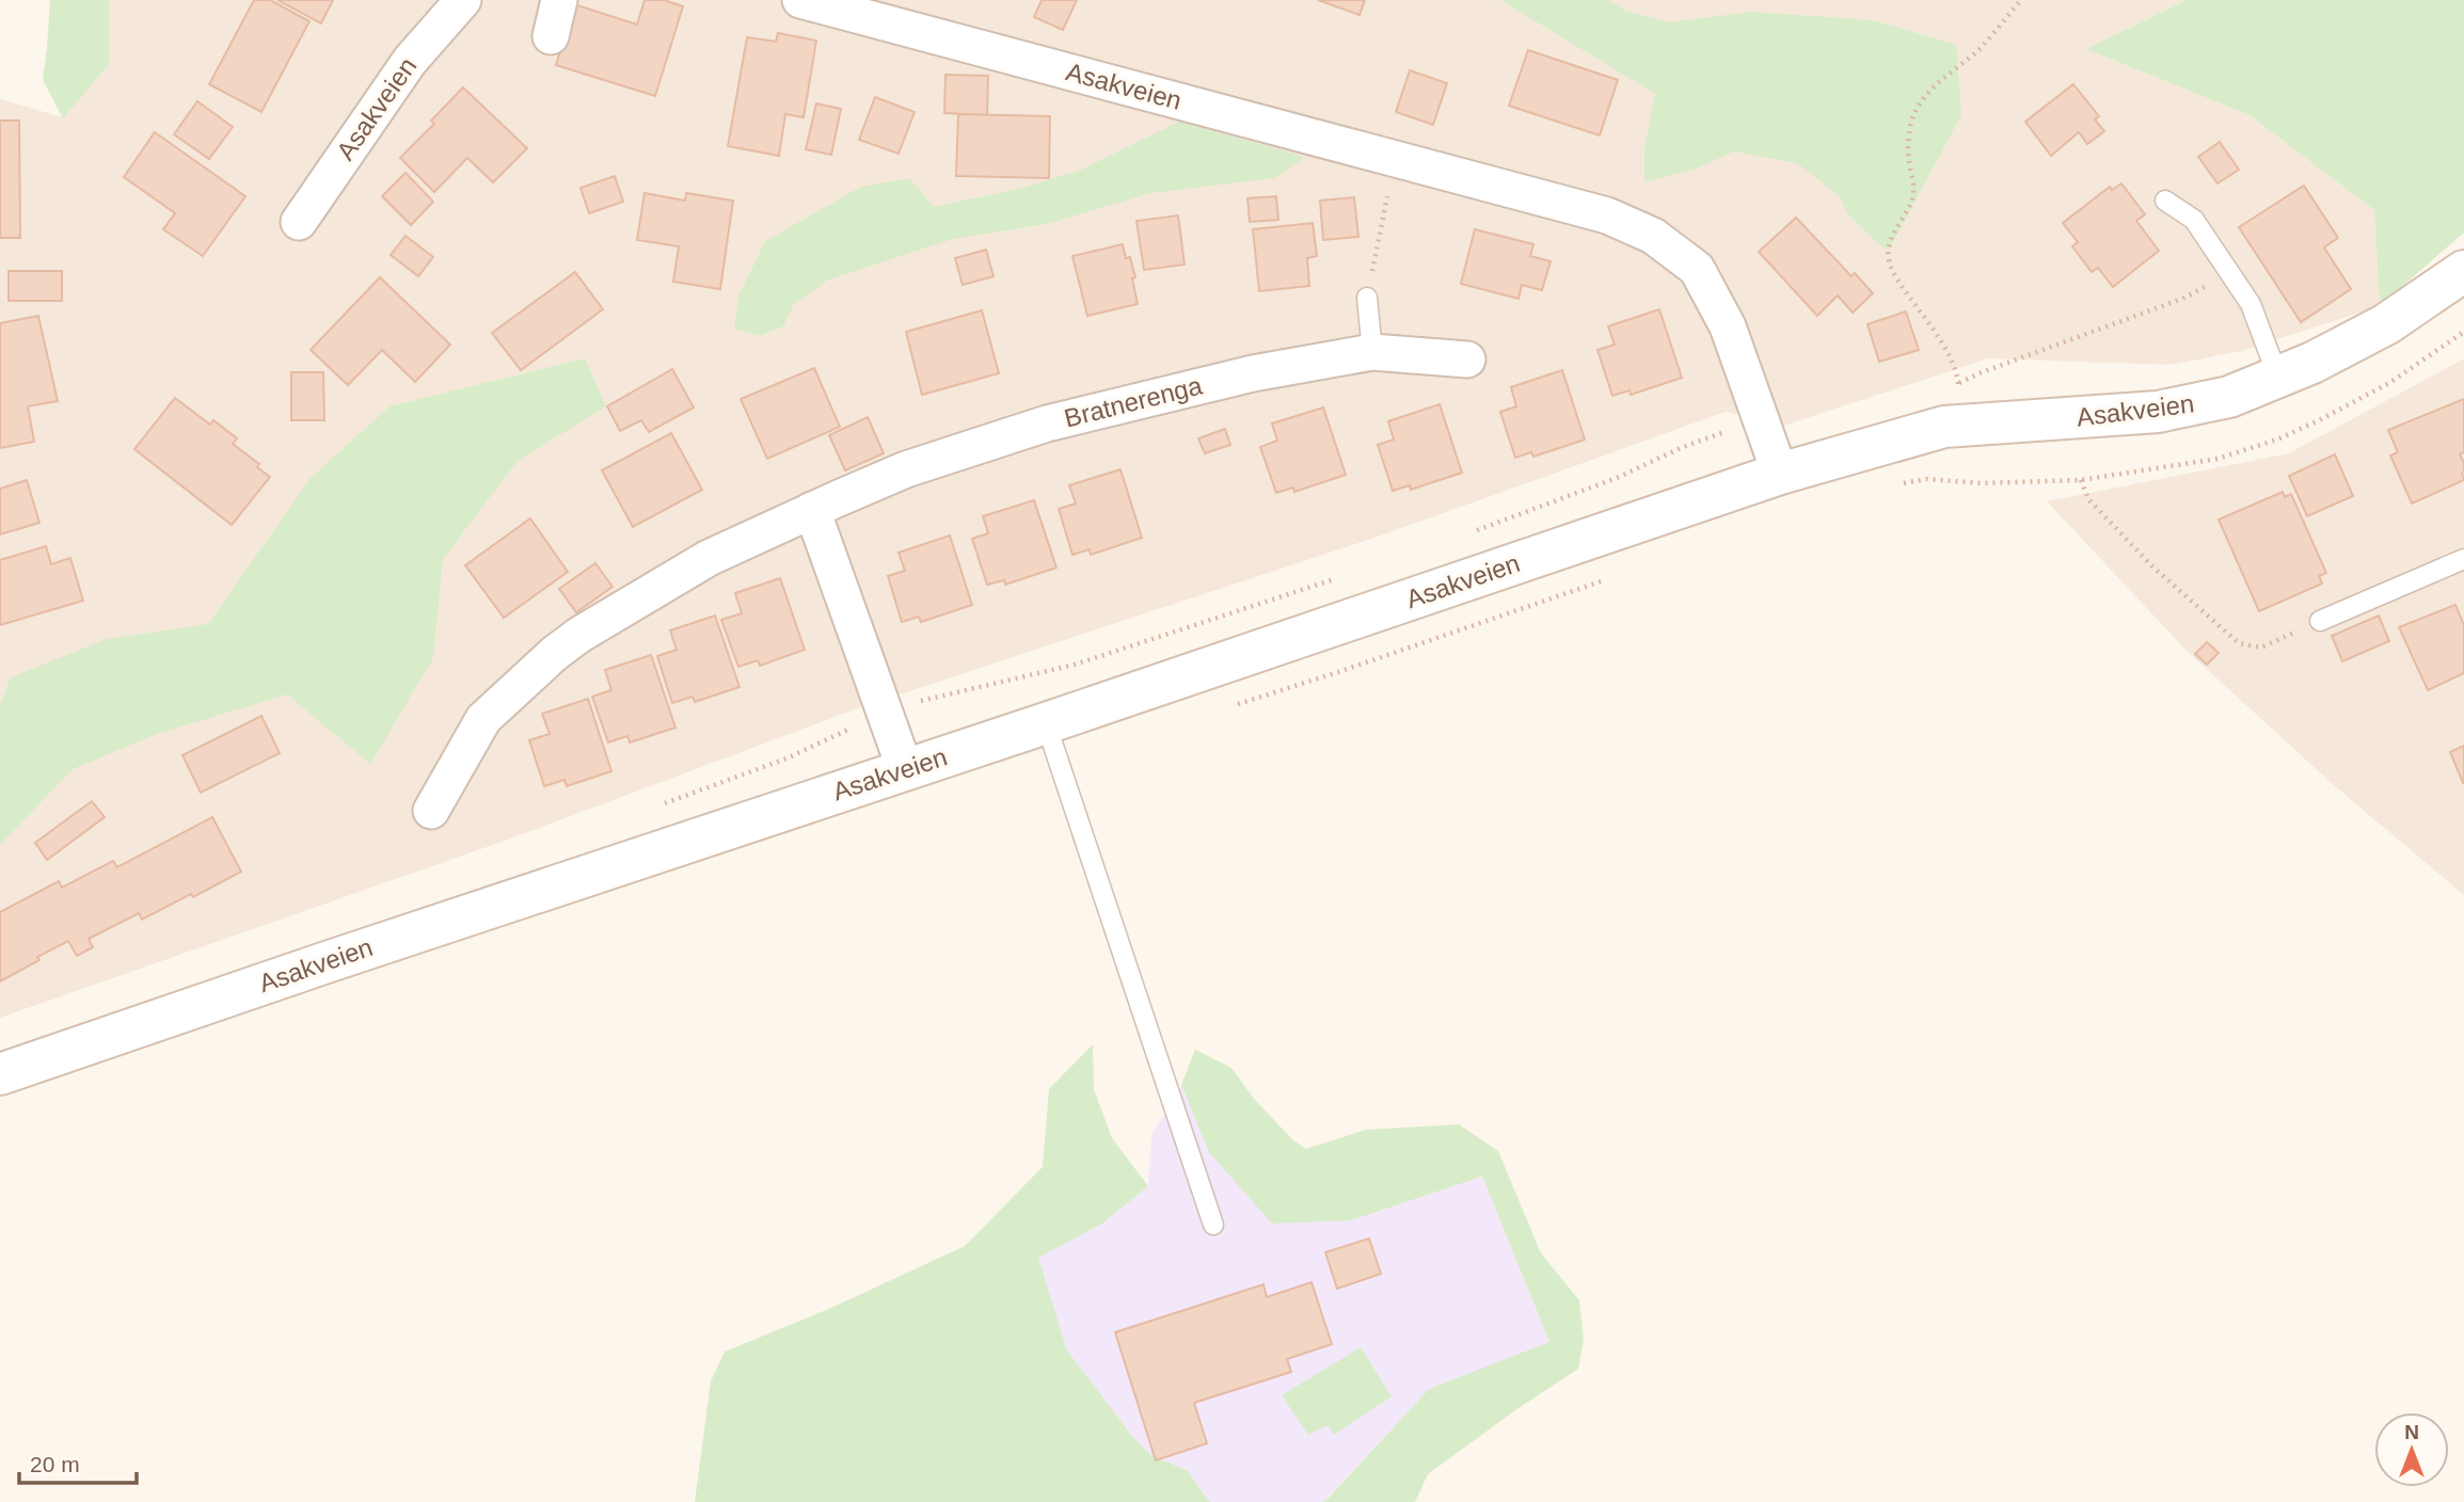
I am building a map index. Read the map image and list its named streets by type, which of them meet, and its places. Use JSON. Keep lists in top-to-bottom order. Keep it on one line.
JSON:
{"streets":{"main road":["Asakveien"],"street":["Bratnerenga"]},"scale_bar":"20 m","north":"top"}
